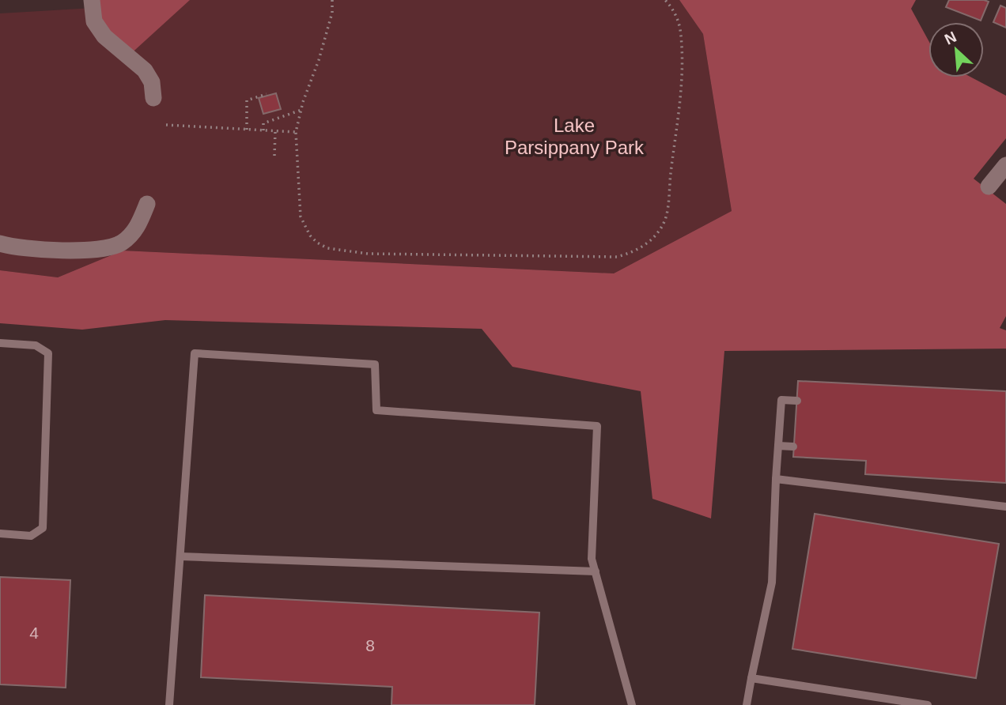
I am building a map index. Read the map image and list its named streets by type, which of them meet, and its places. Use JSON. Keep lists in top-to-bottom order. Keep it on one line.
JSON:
{"parks":["Lake Parsippany Park"],"house_numbers":["4","8"],"north":"top left"}
